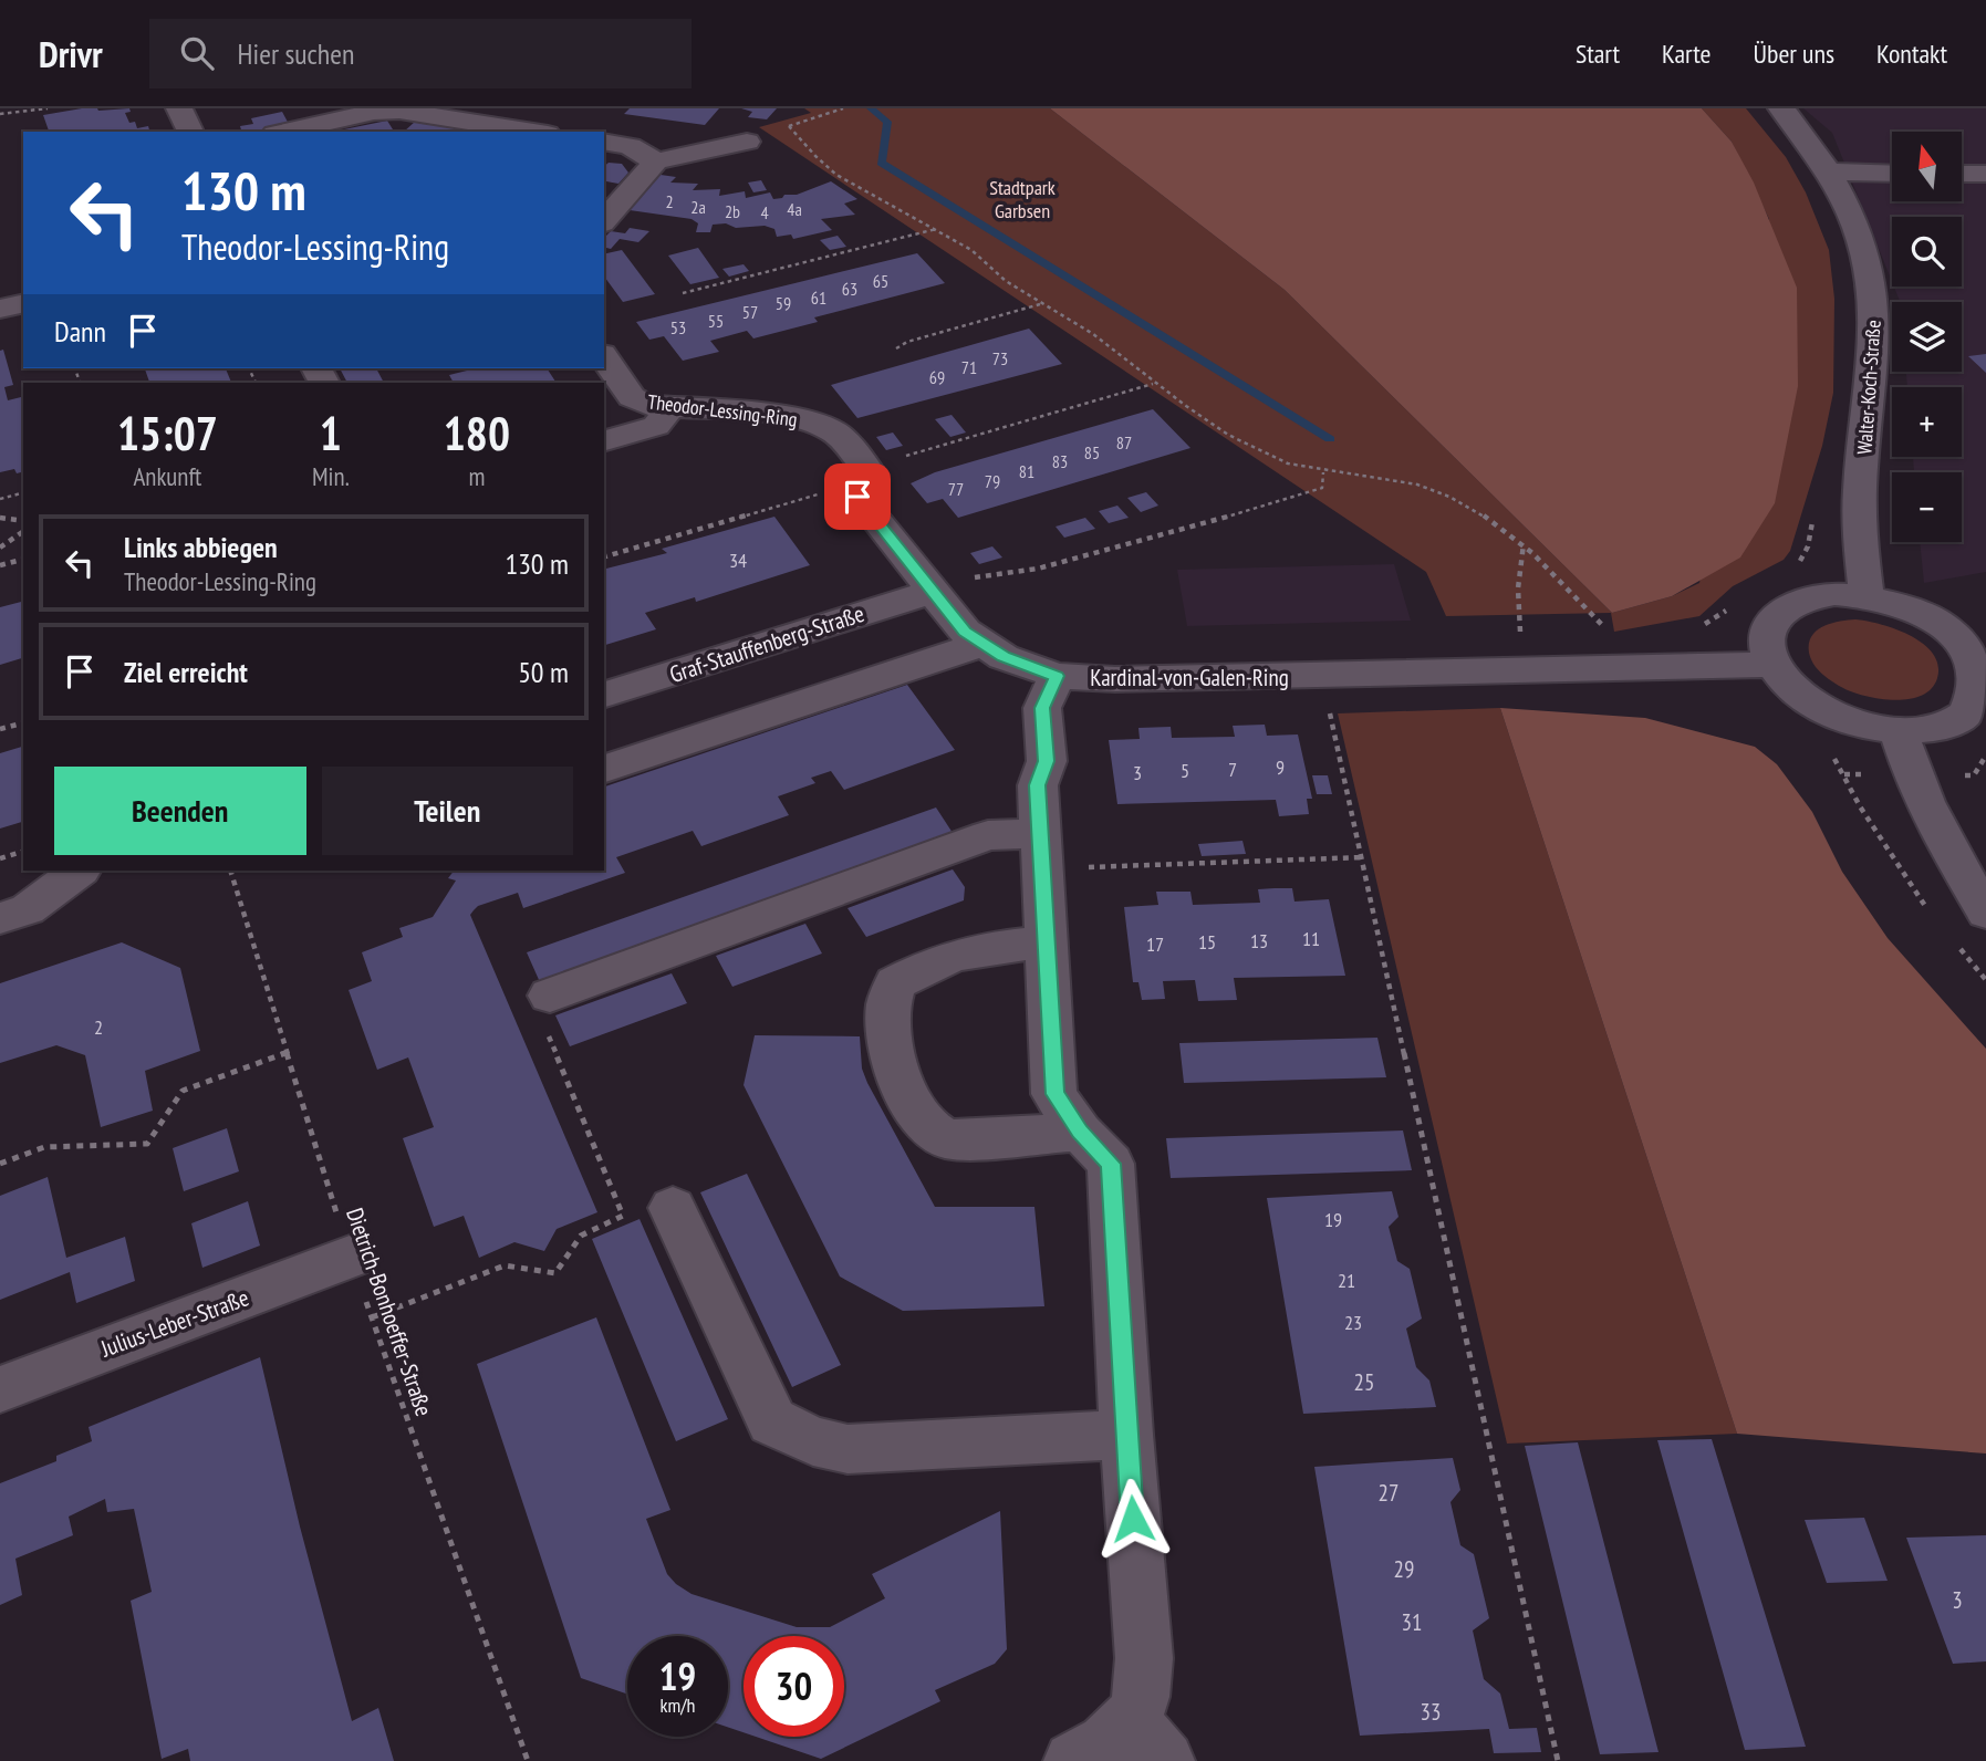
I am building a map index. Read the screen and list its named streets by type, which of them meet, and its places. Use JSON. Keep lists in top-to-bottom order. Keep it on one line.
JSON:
{"streets":{"street":["Walter-Koch-Straße","Theodor-Lessing-Ring","Graf-Stauffenberg-Straße","Kardinal-von-Galen-Ring","Julius-Leber-Straße"],"path":["Dietrich-Bonhoeffer-Straße"]},"crossings":[["Walter-Koch-Straße","Kardinal-von-Galen-Ring"],["Theodor-Lessing-Ring","Graf-Stauffenberg-Straße"],["Theodor-Lessing-Ring","Kardinal-von-Galen-Ring"],["Dietrich-Bonhoeffer-Straße","Julius-Leber-Straße"]],"parks":["Stadtpark Garbsen"],"house_numbers":["2","2a","4a","2b","4","65","63","61","59","57","55","53","73","71","69","87","85","83","81","79","77","34","9","7","5","3","11","13","15","17","2","19","21","23","25","27","29","3","31","33"],"north":"top","page":{"header":"Drivr","search":"Hier suchen","nav":["Start","Karte","Über uns","Kontakt"],"map_buttons":["+","−"],"turn":["130 m","Theodor-Lessing-Ring"],"then":"Dann","eta":["15:07","Ankunft","1","Min.","180","m"],"list":[{"name":"Links abbiegen","note":"Theodor-Lessing-Ring","value":"130 m"},{"name":"Ziel erreicht","value":"50 m"}],"buttons":["Beenden","Teilen"],"speed":"19 km/h","limit":"30"}}
